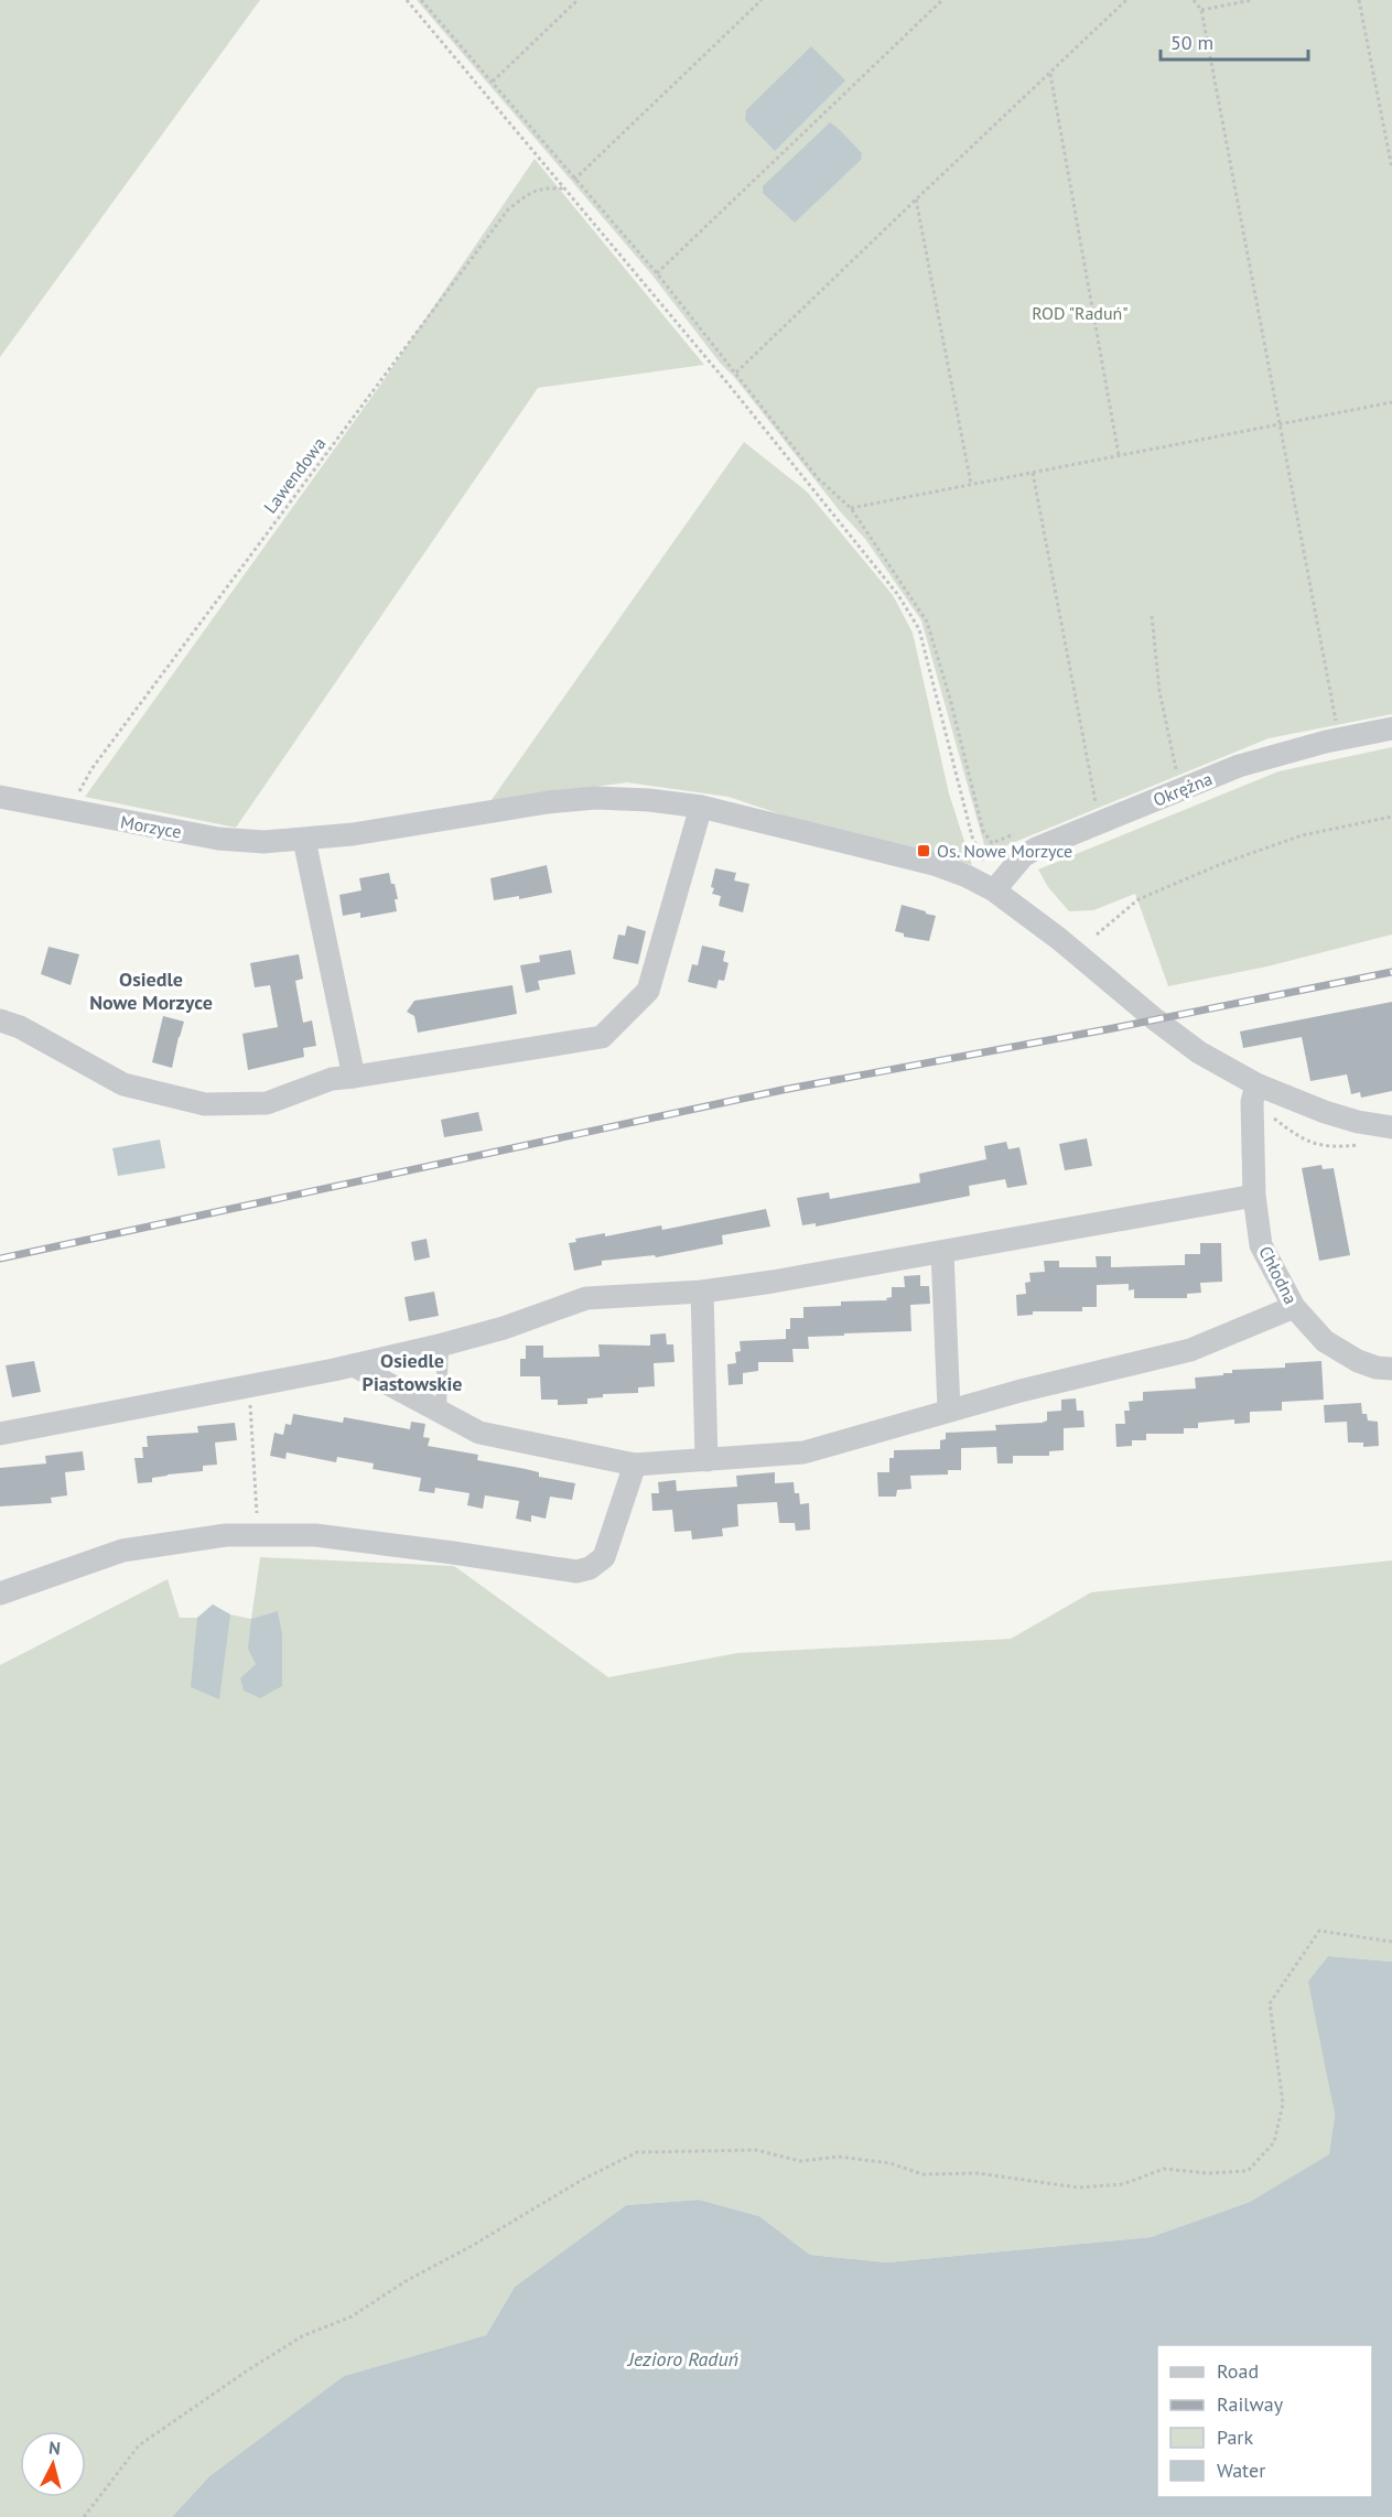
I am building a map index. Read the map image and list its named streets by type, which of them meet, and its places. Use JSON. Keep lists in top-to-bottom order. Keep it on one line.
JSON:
{"streets":{"street":["Okrężna","Morzyce","Chłodna"],"path":["Lawendowa"]},"crossings":[["Lawendowa","Morzyce"],["Okrężna","Morzyce"],["Morzyce","Chłodna"]],"districts":["Osiedle Nowe Morzyce","Osiedle Piastowskie"],"water":["Jezioro Raduń"],"parks":["ROD \"Raduń\""],"places":{"transit":["Os. Nowe Morzyce"]},"legend":["Road","Railway","Park","Water"],"scale_bar":"50 m","north":"top"}
